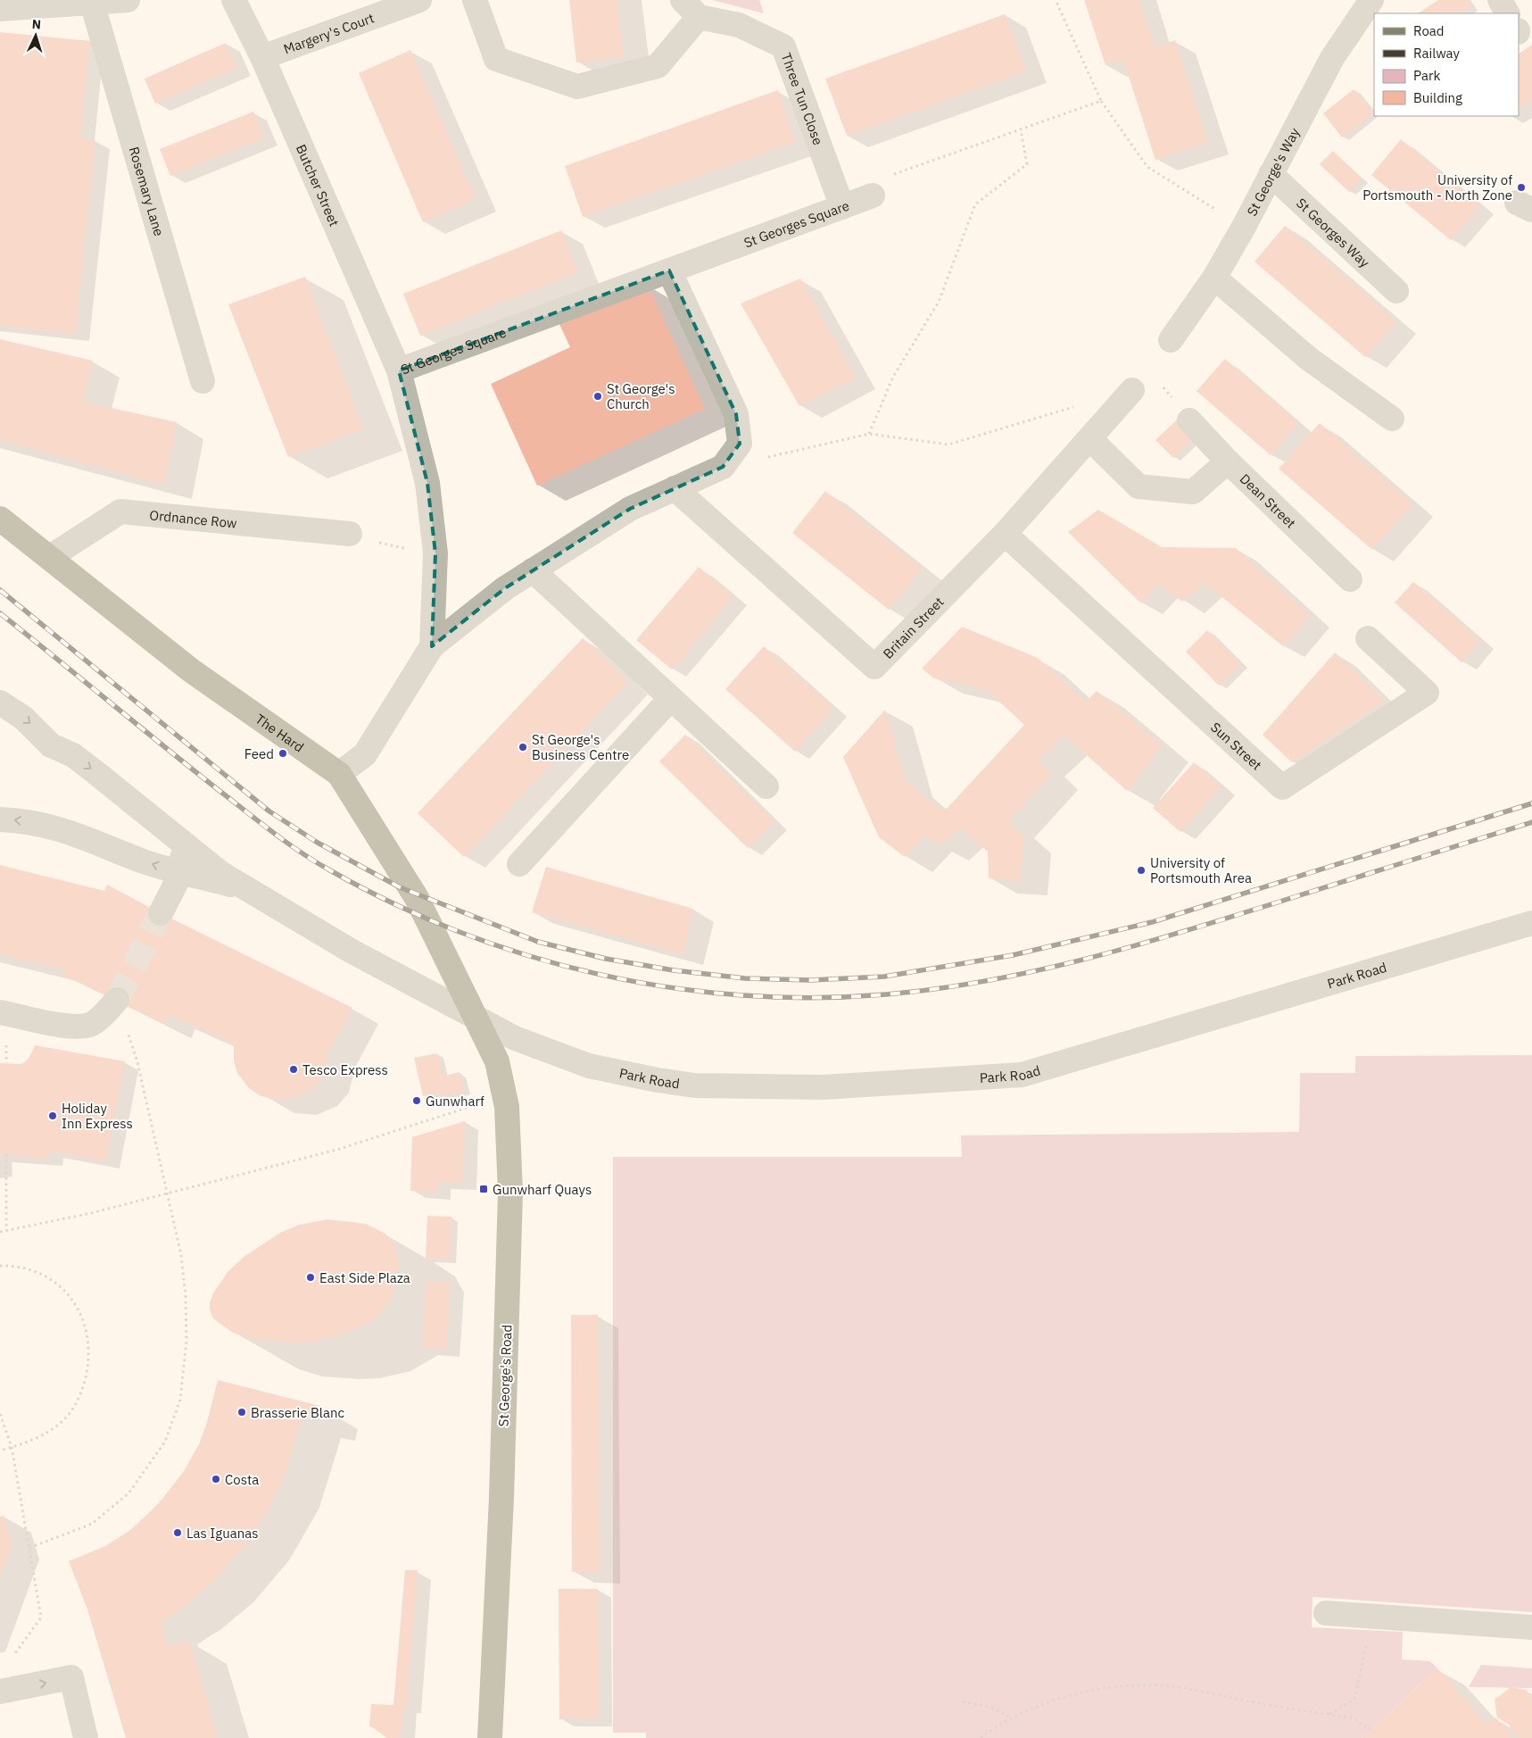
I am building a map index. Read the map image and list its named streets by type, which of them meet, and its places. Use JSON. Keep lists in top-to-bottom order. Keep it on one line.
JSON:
{"streets":{"main road":["The Hard","St George's Road"],"street":["Margery's Court","Three Tun Close","St George's Way","Butcher Street","Rosemary Lane","St Georges Square","St Georges Way","Dean Street","Ordnance Row","Britain Street","Sun Street","Park Road"]},"crossings":[["Margery's Court","Butcher Street"],["Three Tun Close","St Georges Square"],["St George's Way","St Georges Way"],["Butcher Street","St Georges Square"],["St Georges Square","Britain Street"],["St Georges Square","The Hard"],["Ordnance Row","The Hard"],["Britain Street","Sun Street"],["The Hard","Park Road"],["The Hard","St George's Road"],["Park Road","St George's Road"]],"places":{"other":["University of Portsmouth - North Zone","St George's Church","St George's Business Centre","Feed","University of Portsmouth Area","Tesco Express","Gunwharf","Holiday Inn Express","East Side Plaza","Brasserie Blanc","Costa","Las Iguanas"],"transit":["Gunwharf Quays"]},"legend":["Road","Railway","Park","Building"],"north":"top"}
